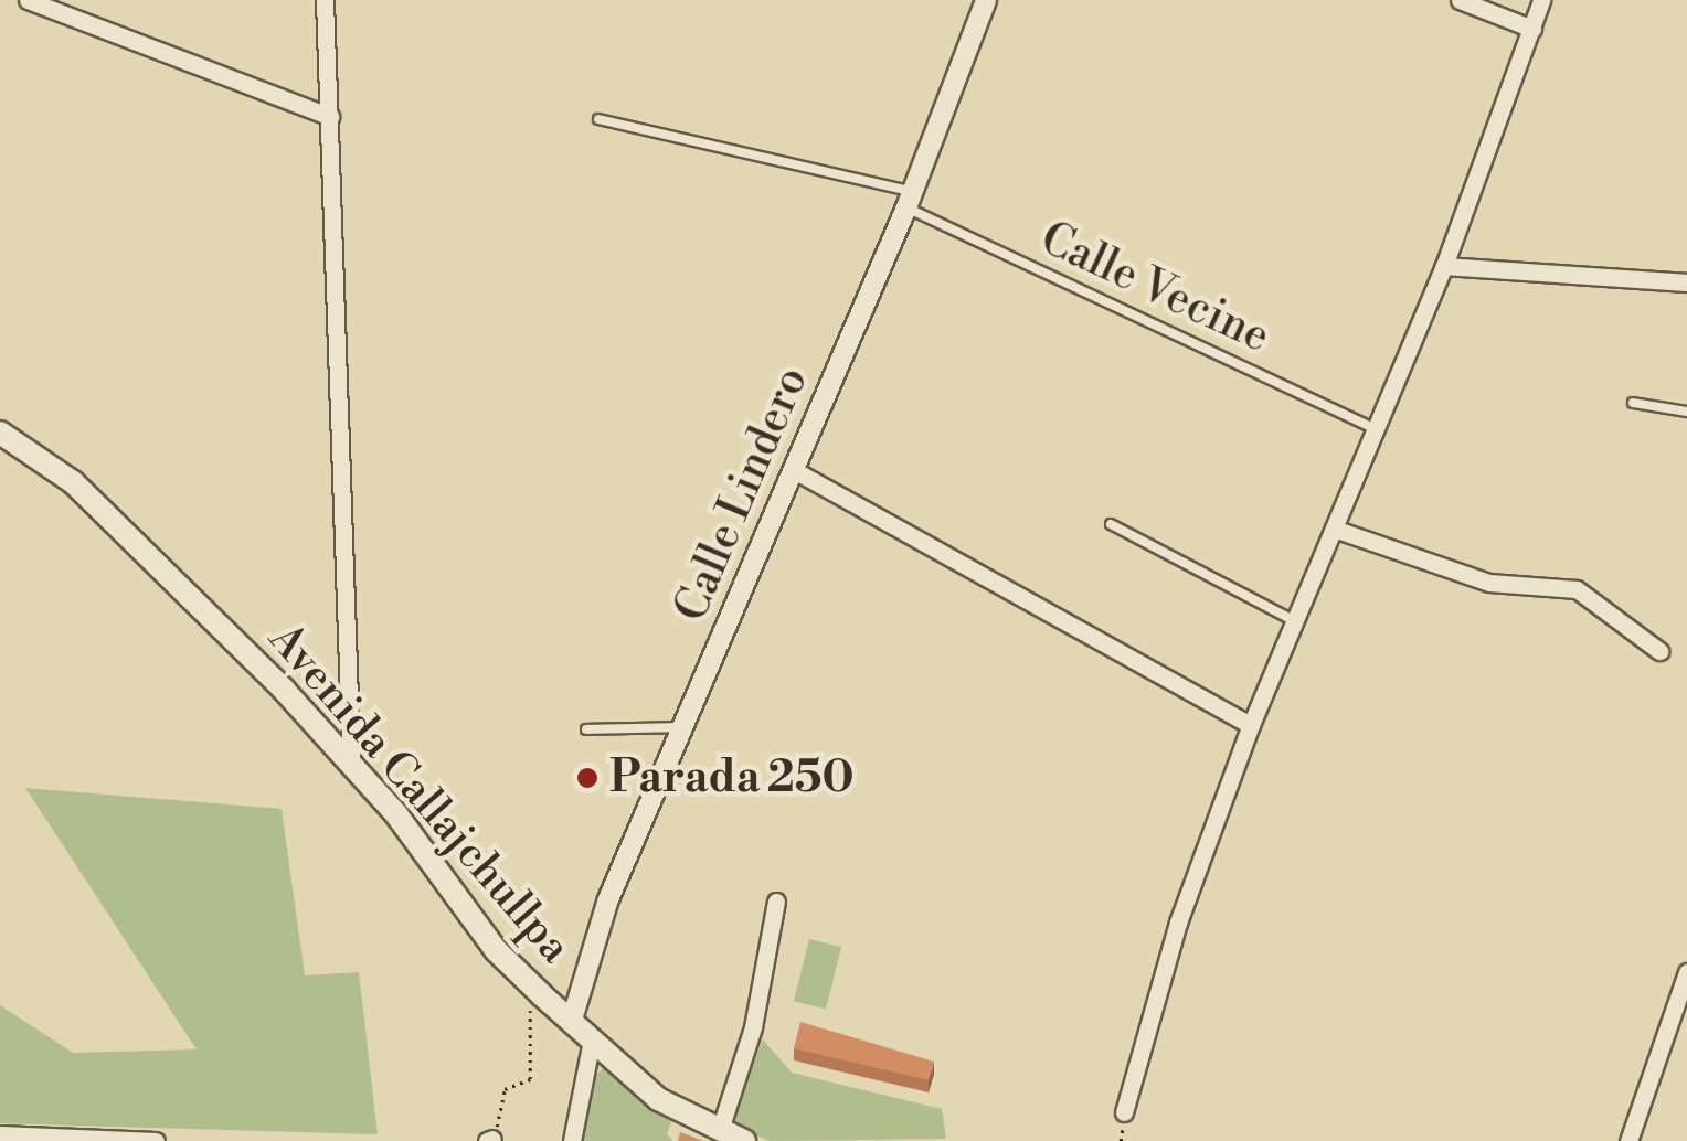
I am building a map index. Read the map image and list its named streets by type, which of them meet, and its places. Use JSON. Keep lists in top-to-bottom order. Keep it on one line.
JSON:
{"streets":{"main road":["Avenida Callajchullpa"],"street":["Calle Lindero"],"lane":["Calle Vecine"]},"crossings":[["Calle Vecine","Calle Lindero"],["Calle Lindero","Avenida Callajchullpa"]],"places":["Parada 250"]}
